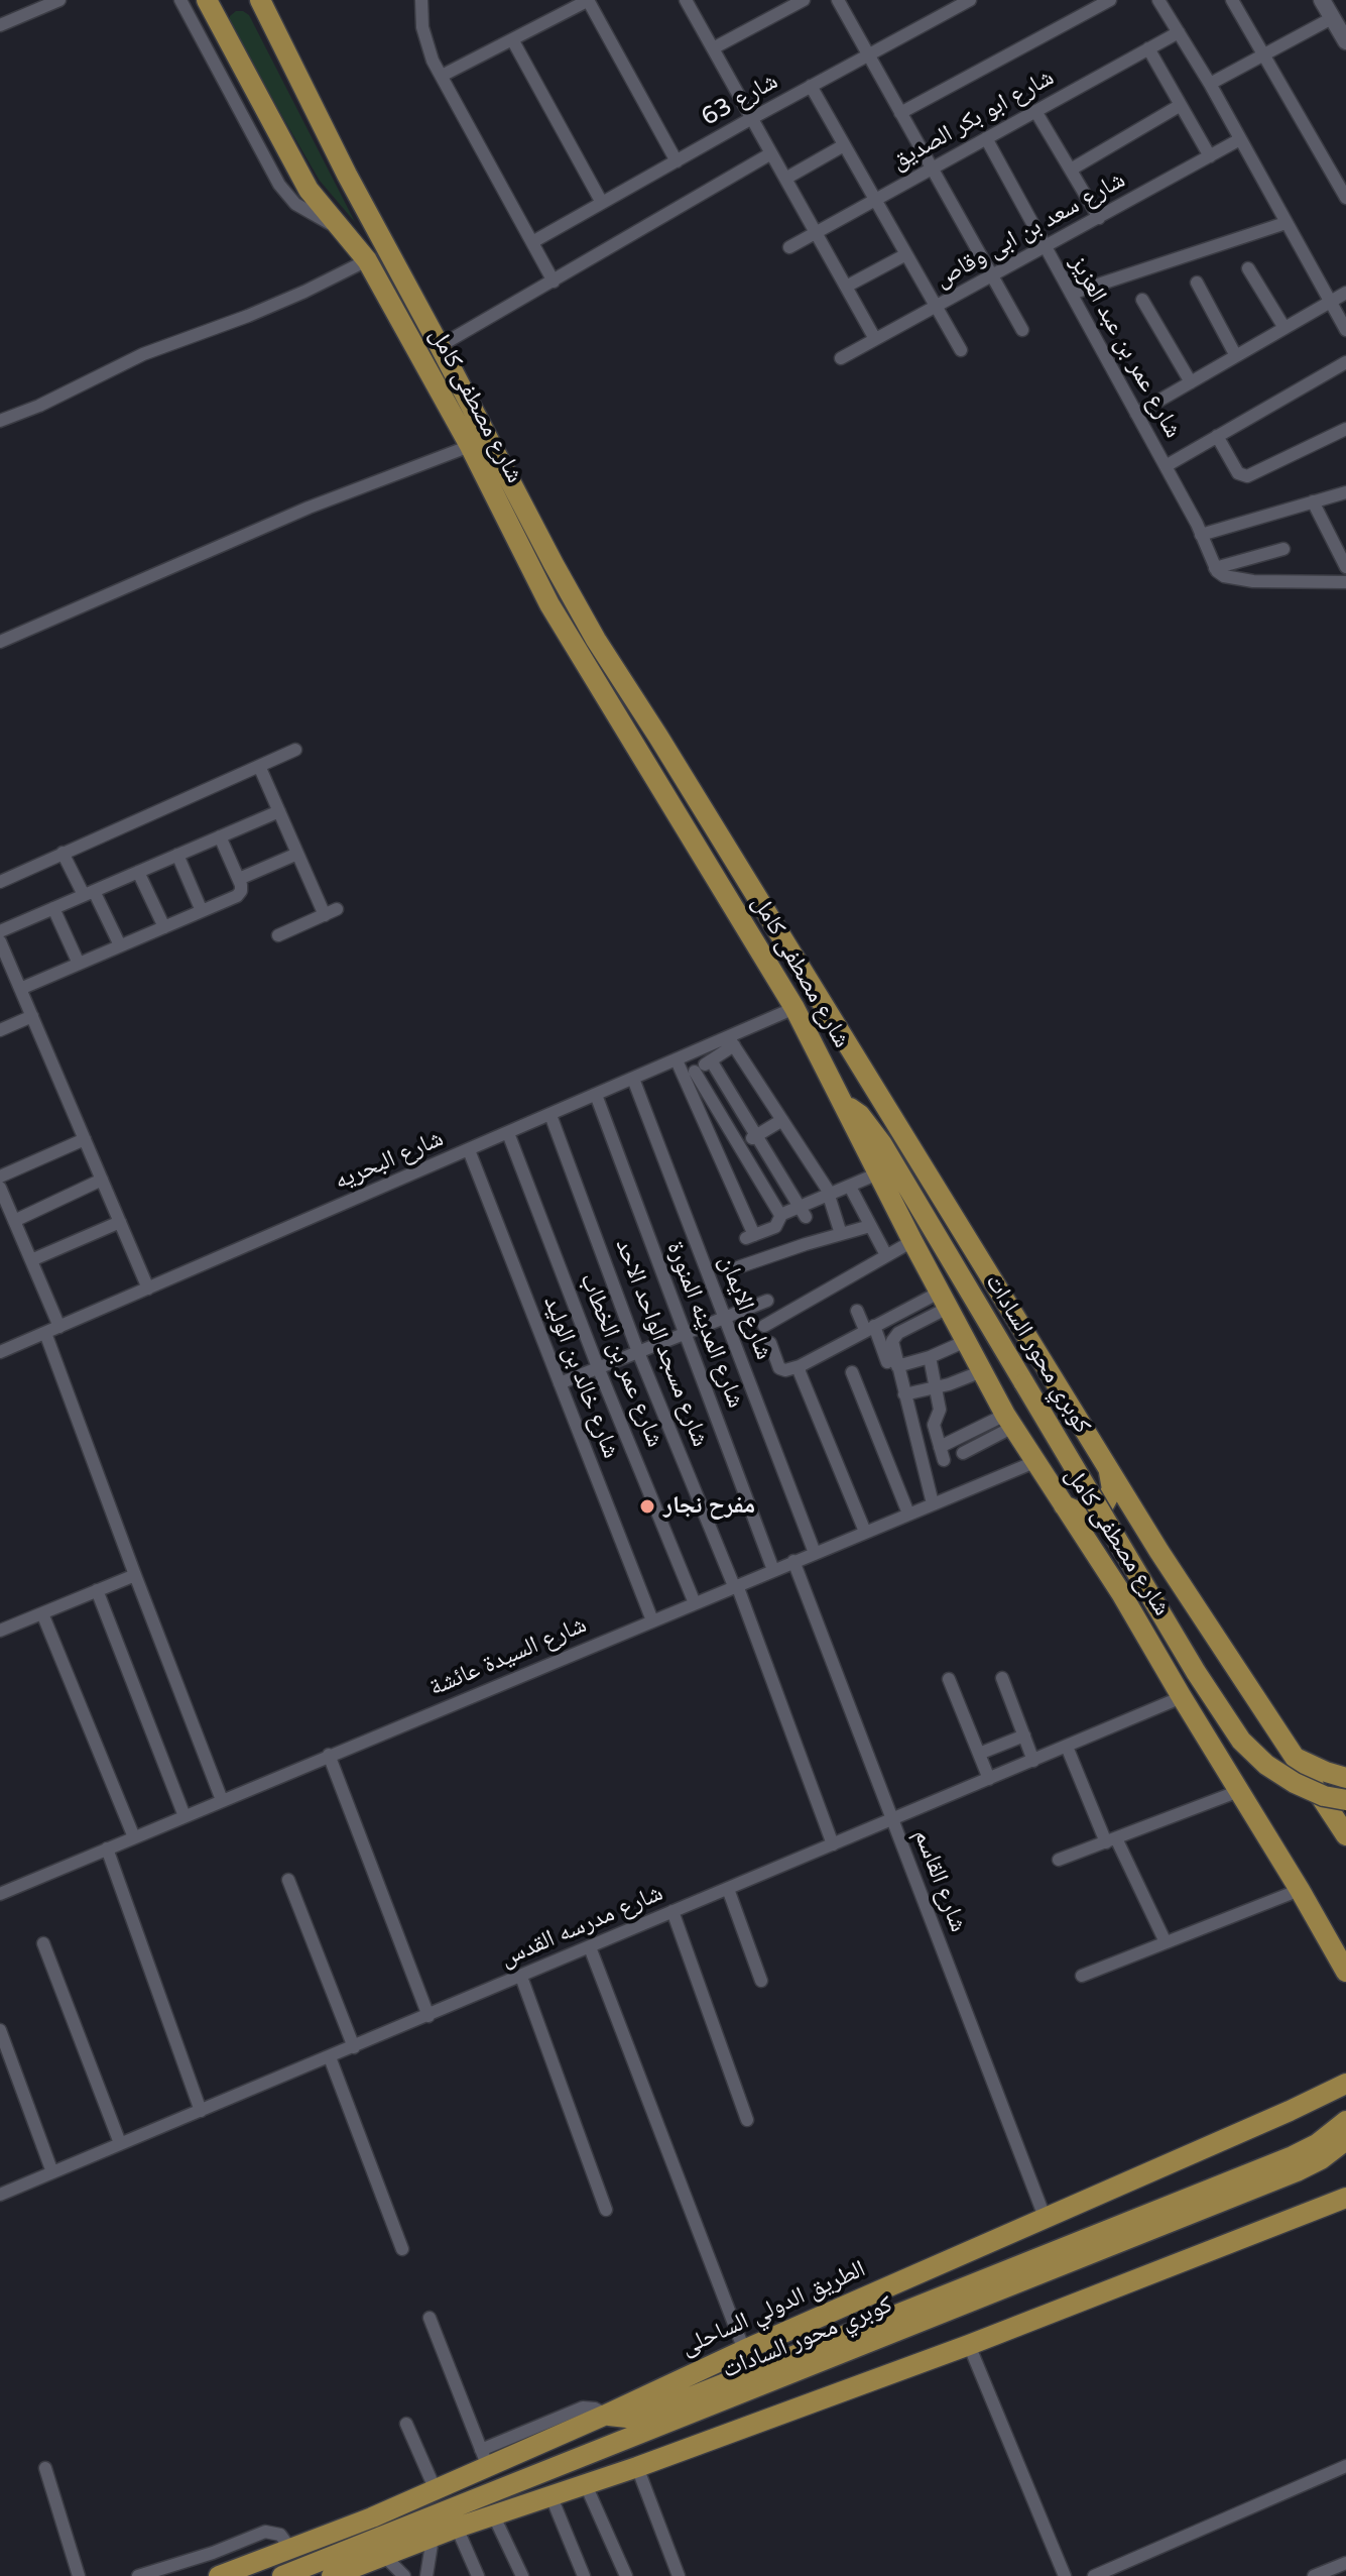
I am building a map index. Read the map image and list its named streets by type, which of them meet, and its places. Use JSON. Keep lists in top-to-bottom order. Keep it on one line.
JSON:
{"streets":{"main road":["شارع مصطفى كامل","كوبري محور السادات","الطريق الدولي الساحلى"],"street":["شارع 63","شارع ابو بكر الصديق","شارع سعد بن ابى وقاص","شارع عمر بن عبد العزيز","شارع البحريه","شارع الايمان","شارع المدينه المنورة","شارع مسجد الواحد الاحد","شارع عمر بن الخطاب","شارع خالد بن الوليد","شارع السيدة عائشة","شارع القاسم","شارع مدرسه القدس"]},"crossings":[["شارع ابو بكر الصديق","شارع عمر بن عبد العزيز"],["شارع سعد بن ابى وقاص","شارع عمر بن عبد العزيز"],["شارع مصطفى كامل","شارع البحريه"],["شارع مصطفى كامل","كوبري محور السادات"],["شارع مصطفى كامل","شارع السيدة عائشة"],["شارع مصطفى كامل","شارع مدرسه القدس"],["شارع البحريه","شارع الايمان"],["شارع البحريه","شارع المدينه المنورة"],["شارع البحريه","شارع مسجد الواحد الاحد"],["شارع البحريه","شارع عمر بن الخطاب"],["شارع البحريه","شارع خالد بن الوليد"],["شارع الايمان","شارع السيدة عائشة"],["شارع المدينه المنورة","شارع السيدة عائشة"],["شارع مسجد الواحد الاحد","شارع السيدة عائشة"],["شارع مسجد الواحد الاحد","شارع مدرسه القدس"],["كوبري محور السادات","الطريق الدولي الساحلى"],["شارع عمر بن الخطاب","شارع السيدة عائشة"],["شارع خالد بن الوليد","شارع السيدة عائشة"],["شارع السيدة عائشة","شارع القاسم"],["شارع القاسم","شارع مدرسه القدس"],["شارع القاسم","الطريق الدولي الساحلى"]],"places":["مفرح نجار"]}
